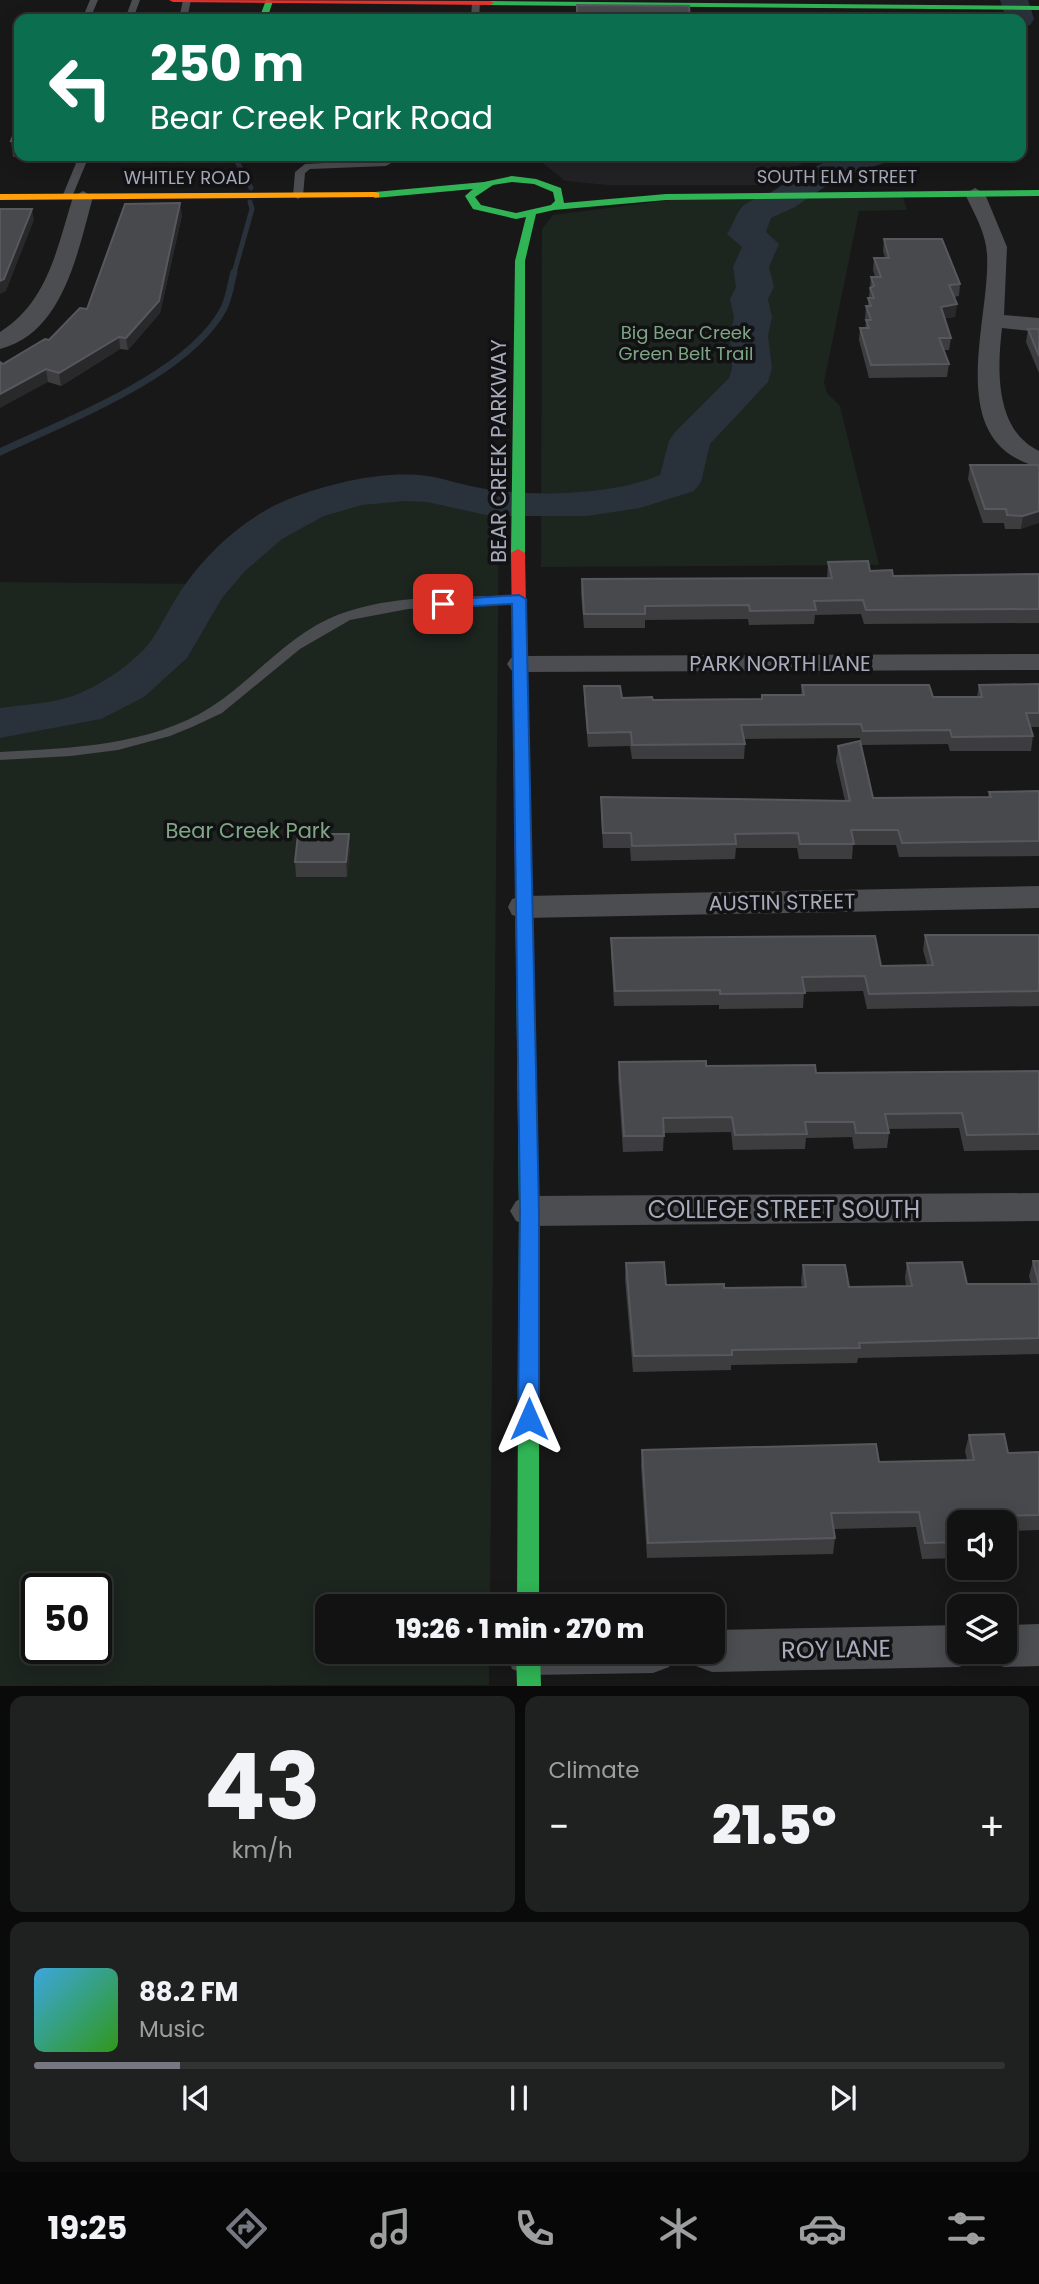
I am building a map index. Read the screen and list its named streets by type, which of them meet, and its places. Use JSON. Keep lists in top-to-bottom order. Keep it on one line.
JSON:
{"streets":{"main road":["SOUTH ELM STREET","WHITLEY ROAD","BEAR CREEK PARKWAY"],"street":["PARK NORTH LANE","AUSTIN STREET","COLLEGE STREET SOUTH","ROY LANE"]},"crossings":[["SOUTH ELM STREET","WHITLEY ROAD"],["SOUTH ELM STREET","BEAR CREEK PARKWAY"],["BEAR CREEK PARKWAY","PARK NORTH LANE"],["BEAR CREEK PARKWAY","AUSTIN STREET"],["BEAR CREEK PARKWAY","COLLEGE STREET SOUTH"]],"parks":["Big Bear Creek Green Belt Trail","Bear Creek Park"],"page":{"turn":["250 m","Bear Creek Park Road"],"limit":"50","trip":"19:26 · 1 min · 270 m","tile":[["43","km/h"],"Climate"],"heat":["−","21.5°","+"],"song":["88.2 FM","Music"],"tabs":"19:25"}}
